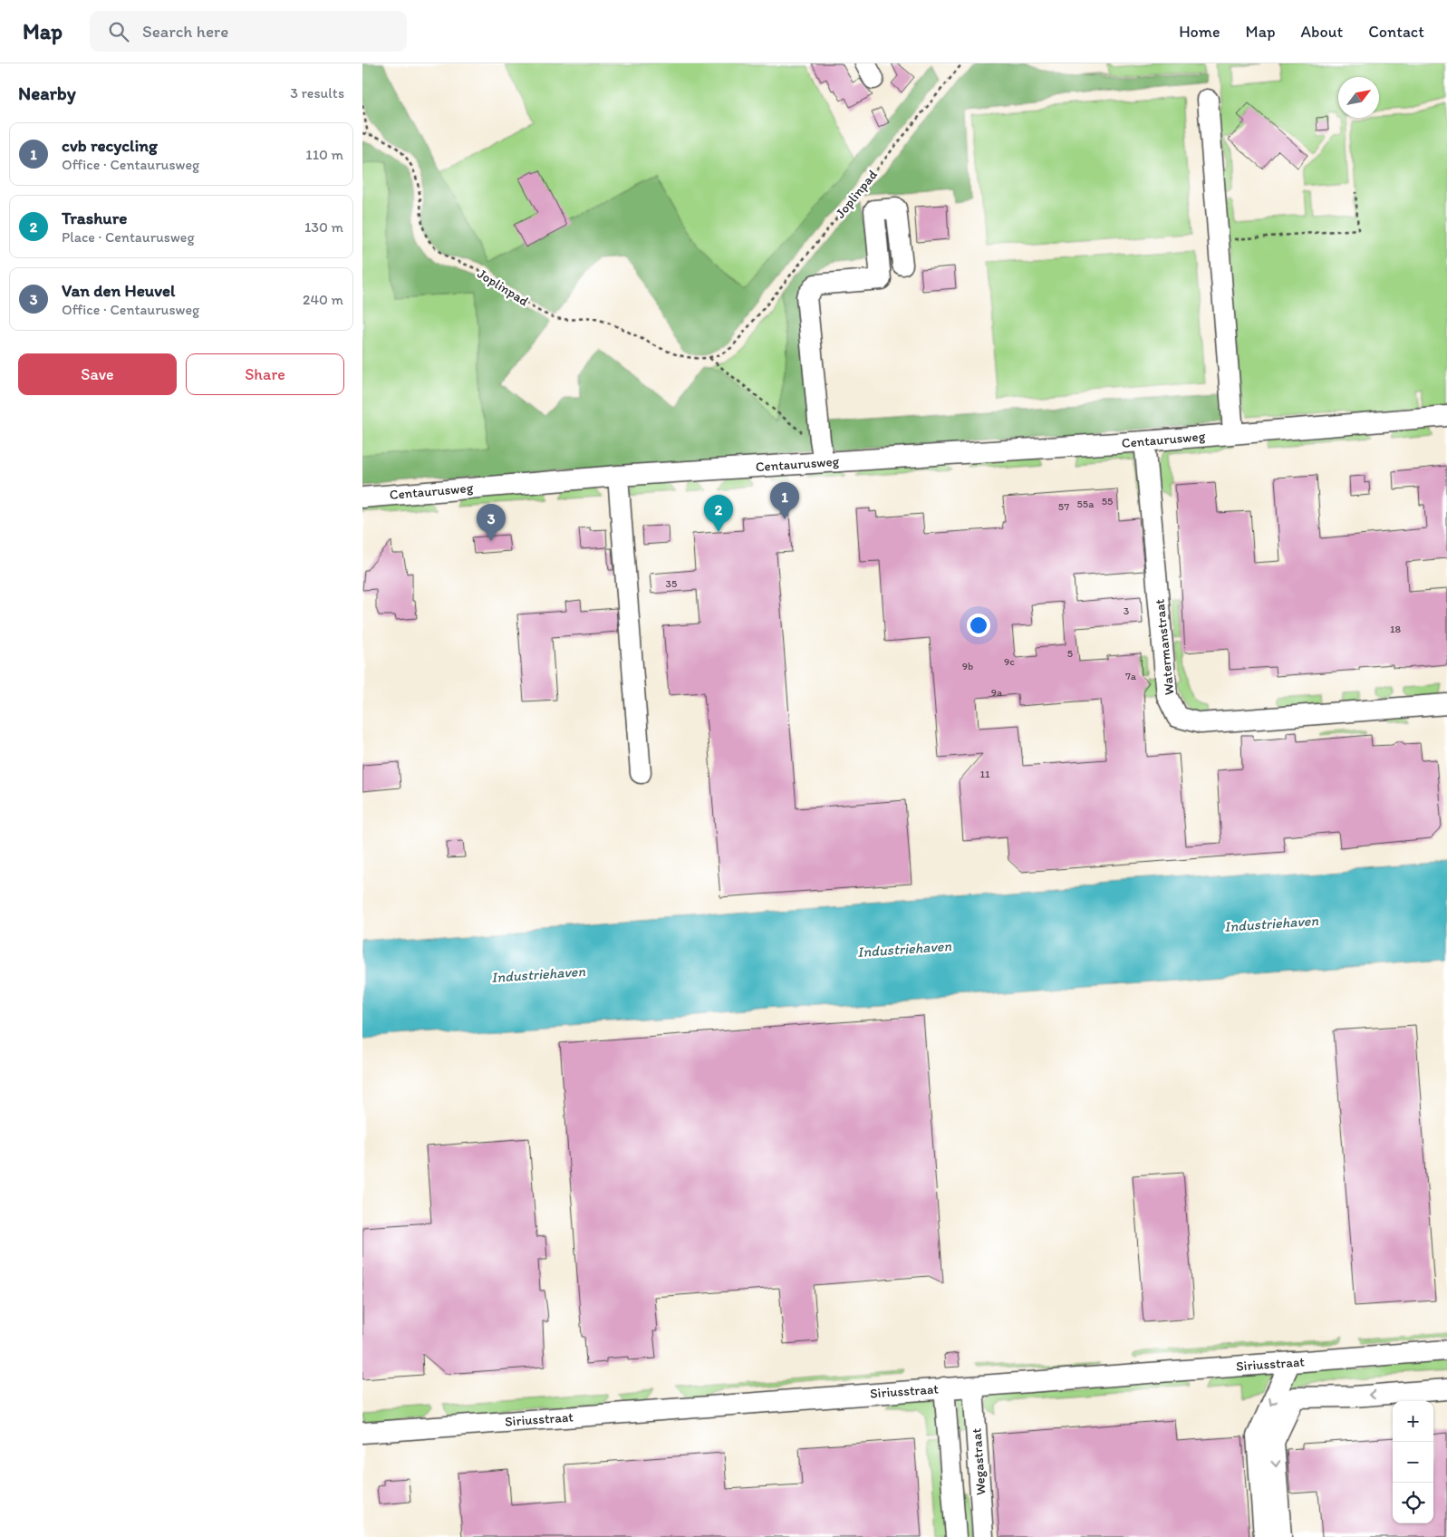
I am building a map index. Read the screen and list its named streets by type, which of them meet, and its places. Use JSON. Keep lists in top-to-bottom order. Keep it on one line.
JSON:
{"streets":{"street":["Centaurusweg","Watermanstraat","Siriusstraat","Wegastraat"],"path":["Joplinpad"]},"crossings":[["Centaurusweg","Watermanstraat"],["Siriusstraat","Wegastraat"]],"water":["Industriehaven"],"house_numbers":["55","55a","57","35","3","18","5","9c","9b","7a","9a","11"],"north":"top right","page":{"header":"Map","search":"Search here","nav":["Home","Map","About","Contact"],"heading":["Nearby","3 results"],"list":[{"mark":"1","name":"cvb recycling","note":"Office · Centaurusweg","value":"110 m"},{"mark":"2","name":"Trashure","note":"Place · Centaurusweg","value":"130 m"},{"mark":"3","name":"Van den Heuvel","note":"Office · Centaurusweg","value":"240 m"}],"buttons":["Save","Share"],"pins":["1","2","3"],"map_buttons":["+","−"]}}
